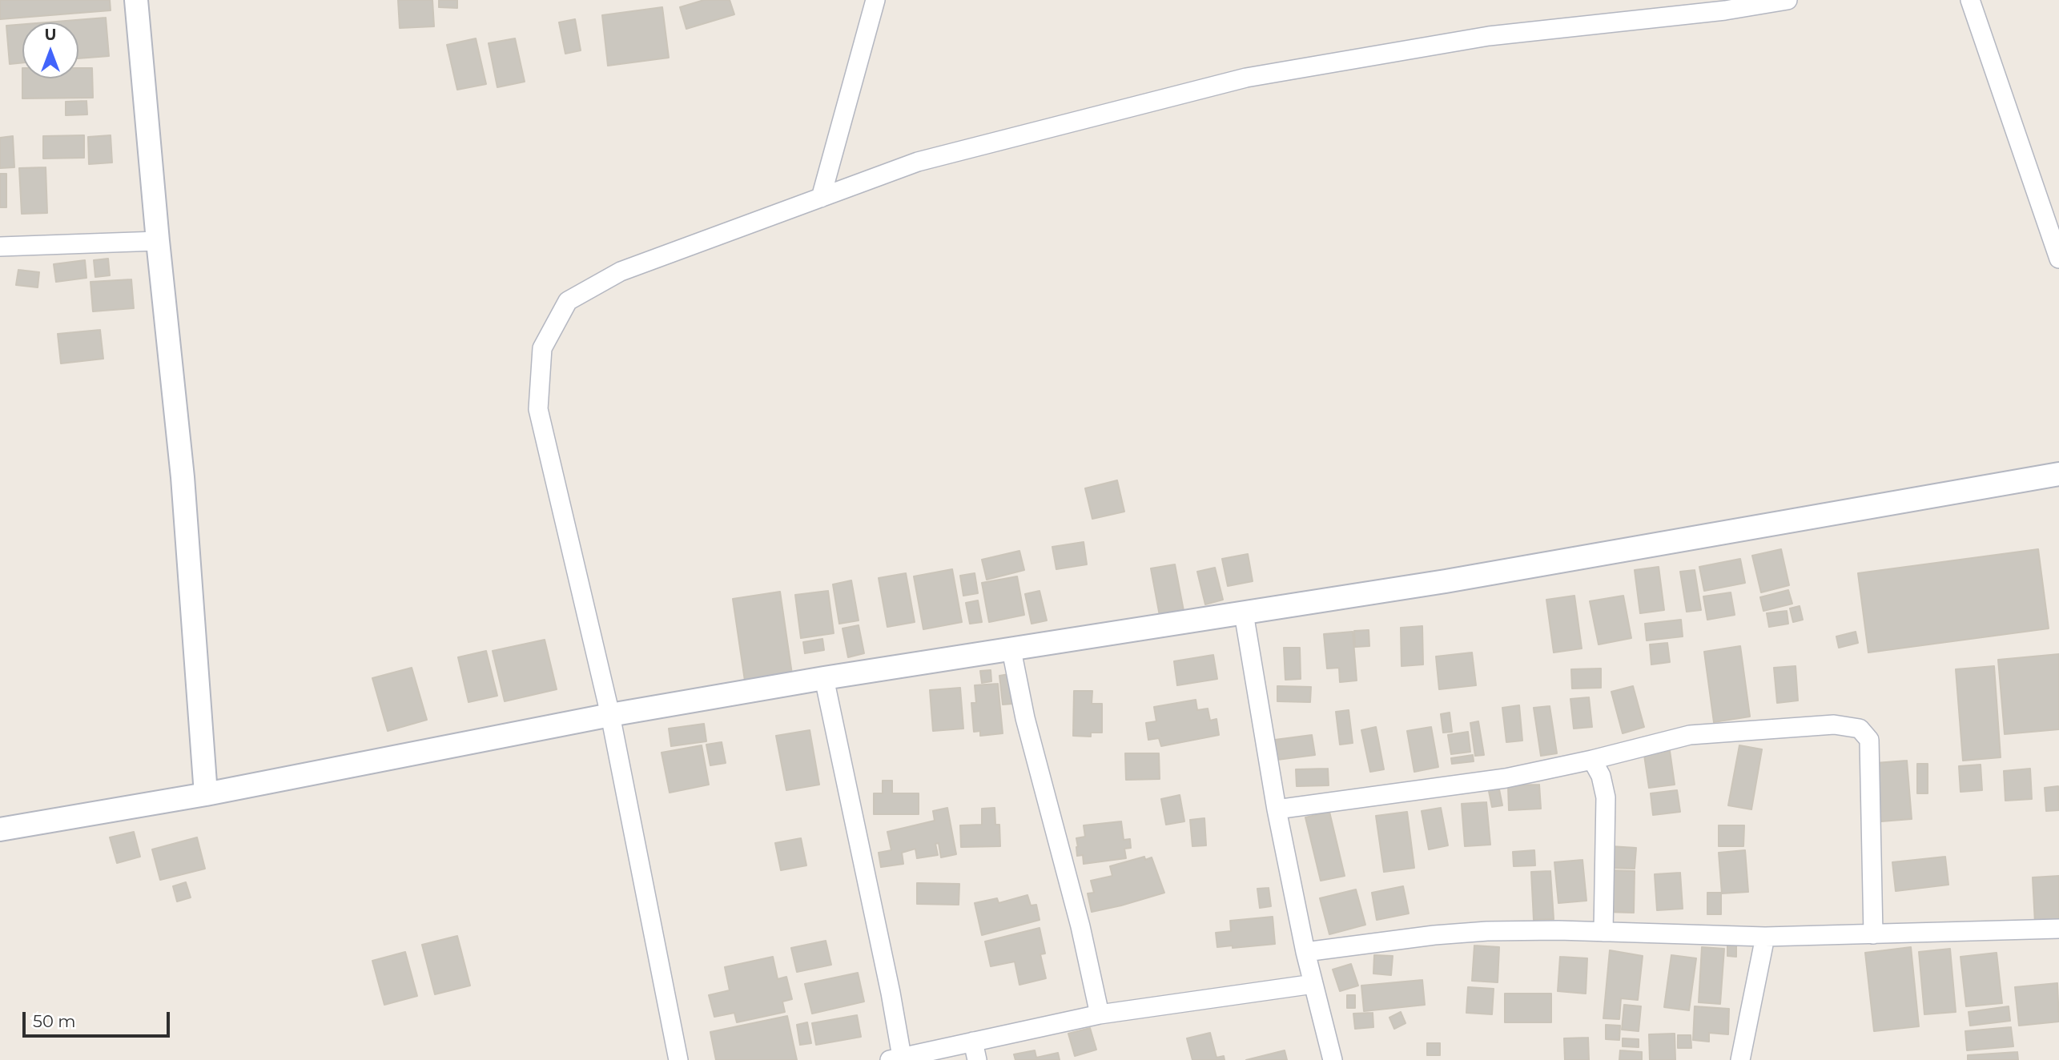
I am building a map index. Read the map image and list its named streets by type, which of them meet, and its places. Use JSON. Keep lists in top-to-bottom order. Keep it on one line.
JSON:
{"scale_bar":"50 m","north":"top"}
